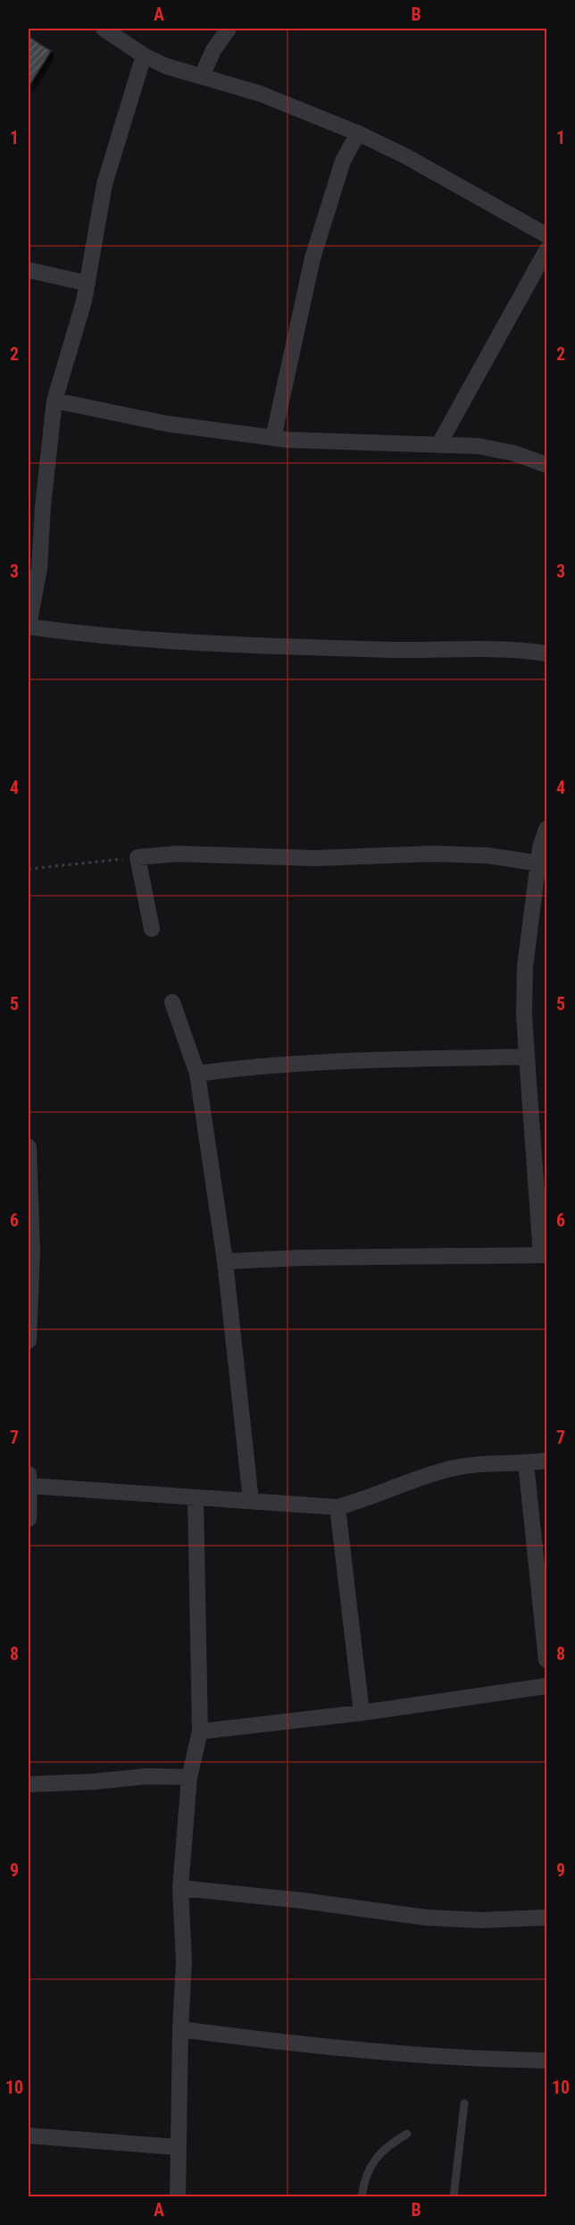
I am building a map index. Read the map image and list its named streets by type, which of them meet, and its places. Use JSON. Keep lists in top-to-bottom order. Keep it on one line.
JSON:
{"grid":{"columns":["A","B"],"rows":["1","2","3","4","5","6","7","8","9","10"]}}
